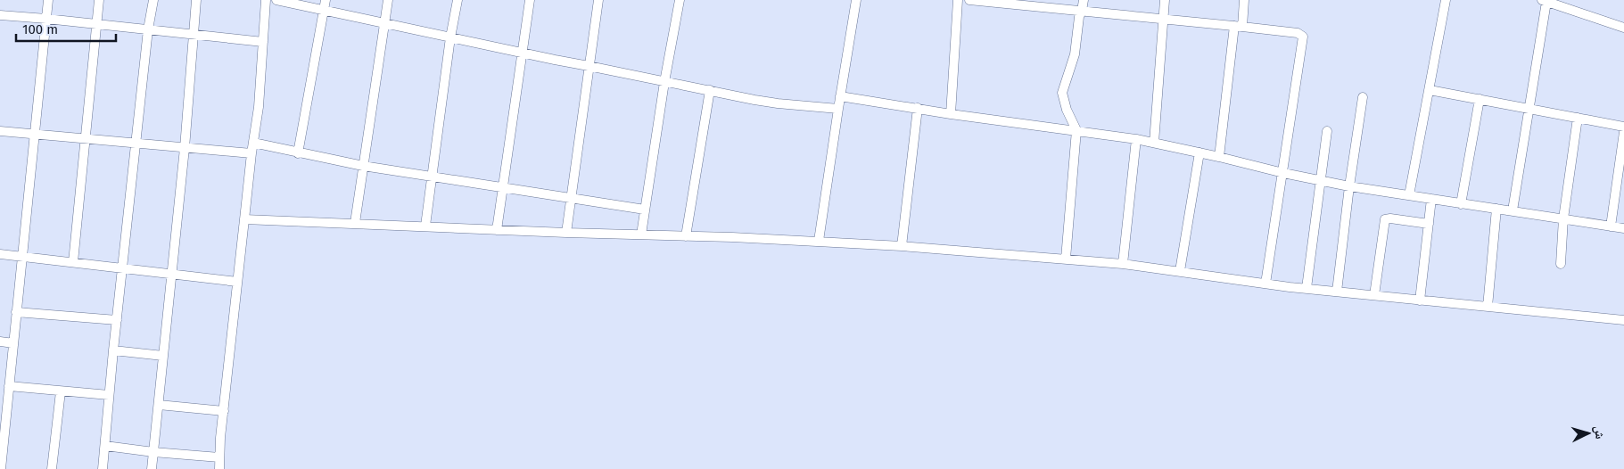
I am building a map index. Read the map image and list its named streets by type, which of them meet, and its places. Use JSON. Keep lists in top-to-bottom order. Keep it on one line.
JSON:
{"scale_bar":"100 m","north":"right"}
